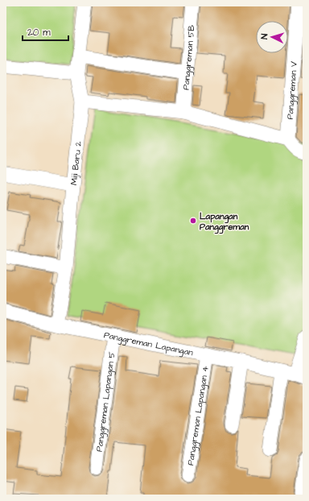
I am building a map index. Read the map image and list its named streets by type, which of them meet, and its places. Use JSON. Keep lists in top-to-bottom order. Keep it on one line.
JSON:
{"streets":{"street":["Panggreman 5B","Panggreman V","Miji Baru 2","Panggreman Lapangan","Panggreman Lapangan 5","Panggreman Lapangan 4"]},"crossings":[["Miji Baru 2","Panggreman Lapangan"],["Panggreman Lapangan","Panggreman Lapangan 5"],["Panggreman Lapangan","Panggreman Lapangan 4"]],"places":["Lapangan Panggreman"],"scale_bar":"20 m","north":"left"}
